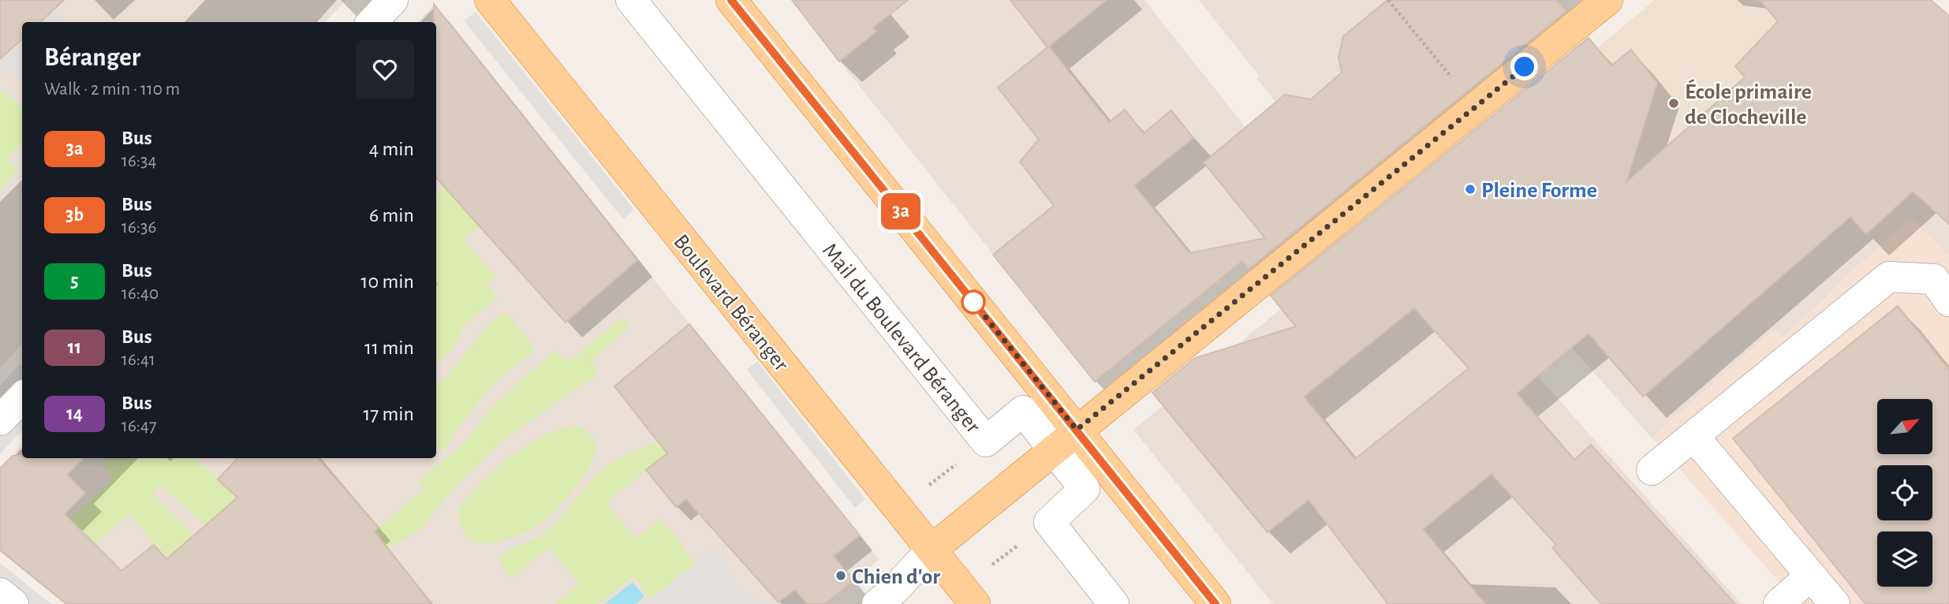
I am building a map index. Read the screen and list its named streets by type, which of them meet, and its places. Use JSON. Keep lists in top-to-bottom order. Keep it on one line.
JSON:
{"streets":{"main road":["Boulevard Béranger"],"street":["Mail du Boulevard Béranger"]},"places":["École primaire de Clocheville","Pleine Forme","Chien d'or"],"lines":["bus line 3a"],"north":"top right","page":{"on_map":"3a","heading":["Béranger","Walk · 2 min · 110 m"],"list":[{"mark":"3a","name":"Bus","note":"16:34","value":"4 min"},{"mark":"3b","name":"Bus","note":"16:36","value":"6 min"},{"mark":"5","name":"Bus","note":"16:40","value":"10 min"},{"mark":"11","name":"Bus","note":"16:41","value":"11 min"},{"mark":"14","name":"Bus","note":"16:47","value":"17 min"}]}}
